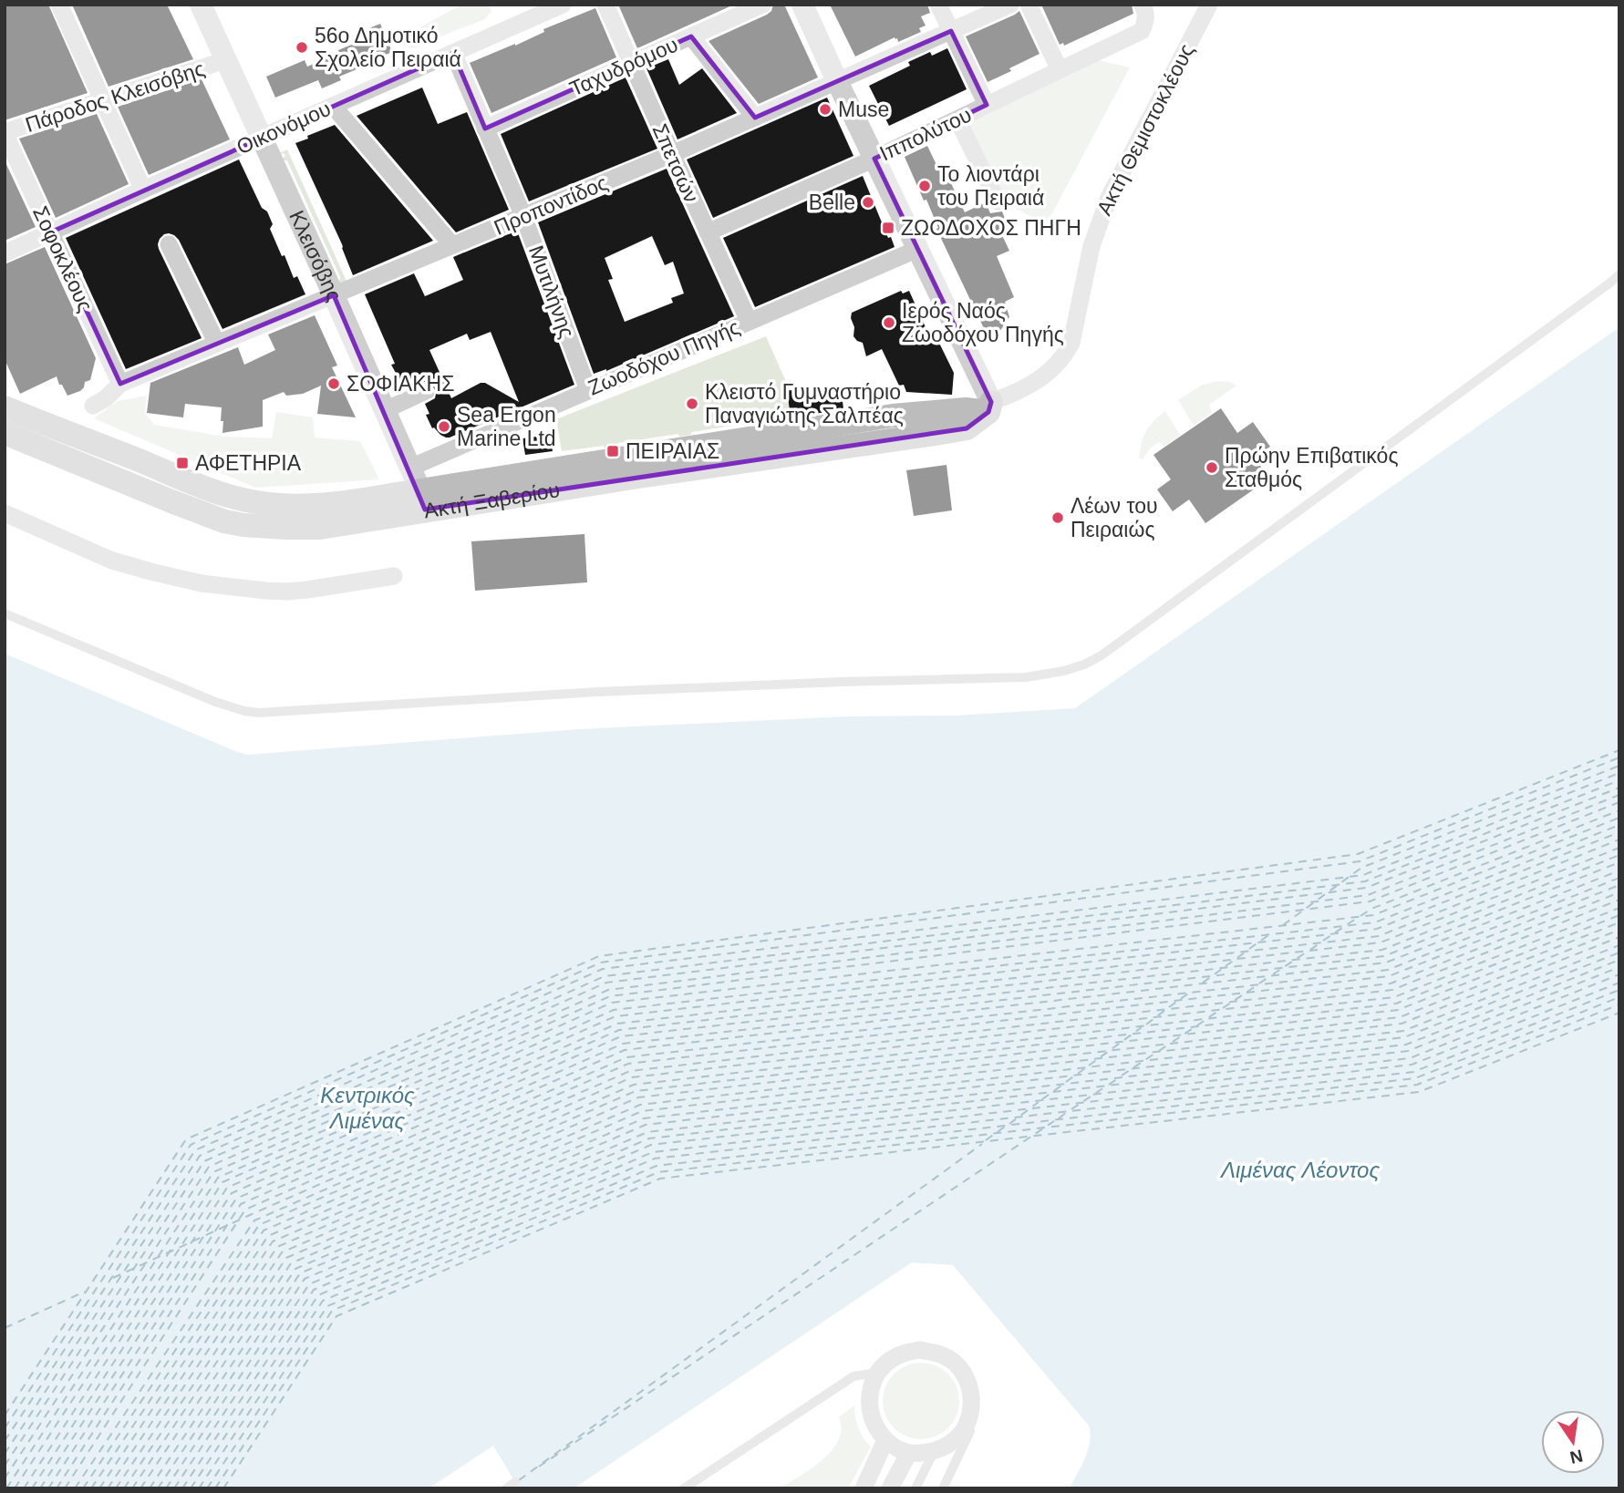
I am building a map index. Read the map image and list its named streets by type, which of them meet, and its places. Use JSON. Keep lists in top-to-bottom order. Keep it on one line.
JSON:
{"streets":{"main road":["Ακτή Ξαβερίου"],"street":["Ταχυδρόμου","Πάροδος Κλεισόβης","Οικονόμου","Ακτή Θεμιστοκλέους","Ιππολύτου","Σπετσών","Προποντίδος","Κλεισόβης","Σοφοκλέους","Μυτιλήνης","Ζωοδόχου Πηγής"]},"crossings":[["Ταχυδρόμου","Σπετσών"],["Ταχυδρόμου","Μυτιλήνης"],["Πάροδος Κλεισόβης","Κλεισόβης"],["Πάροδος Κλεισόβης","Σοφοκλέους"],["Οικονόμου","Κλεισόβης"],["Οικονόμου","Σοφοκλέους"],["Οικονόμου","Μυτιλήνης"],["Ακτή Θεμιστοκλέους","Ακτή Ξαβερίου"],["Ιππολύτου","Σπετσών"],["Σπετσών","Προποντίδος"],["Σπετσών","Ζωοδόχου Πηγής"],["Προποντίδος","Κλεισόβης"],["Προποντίδος","Σοφοκλέους"],["Προποντίδος","Μυτιλήνης"],["Κλεισόβης","Ζωοδόχου Πηγής"],["Κλεισόβης","Ακτή Ξαβερίου"],["Μυτιλήνης","Ζωοδόχου Πηγής"]],"water":["Κεντρικός Λιμένας","Λιμένας Λέοντος"],"places":{"other":["56ο Δημοτικό Σχολείο Πειραιά","Muse","Το λιοντάρι του Πειραιά","Belle","Ιερός Ναός Ζωοδόχου Πηγής","ΣΟΦΙΑΚΗΣ","Κλειστό Γυμναστήριο Παναγιώτης Σαλπέας","Sea Ergon Marine Ltd","Πρώην Επιβατικός Σταθμός","Λέων του Πειραιώς"],"transit":["ΖΩΟΔΟΧΟΣ ΠΗΓΗ","ΠΕΙΡΑΙΑΣ","ΑΦΕΤΗΡΙΑ"]},"north":"bottom"}
